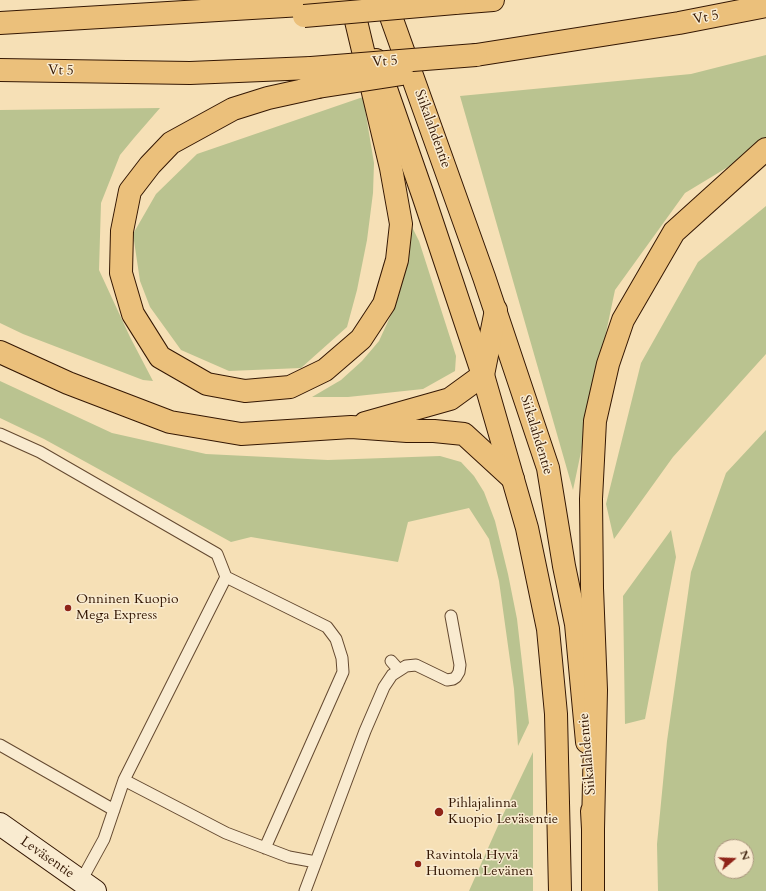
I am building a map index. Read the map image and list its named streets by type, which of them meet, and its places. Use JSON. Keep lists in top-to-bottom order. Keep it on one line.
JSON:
{"streets":{"main road":["Vt 5","Siikalahdentie","Leväsentie"]},"places":["Onninen Kuopio Mega Express","Pihlajalinna Kuopio Leväsentie","Ravintola Hyvä Huomen Levänen"],"north":"right"}
